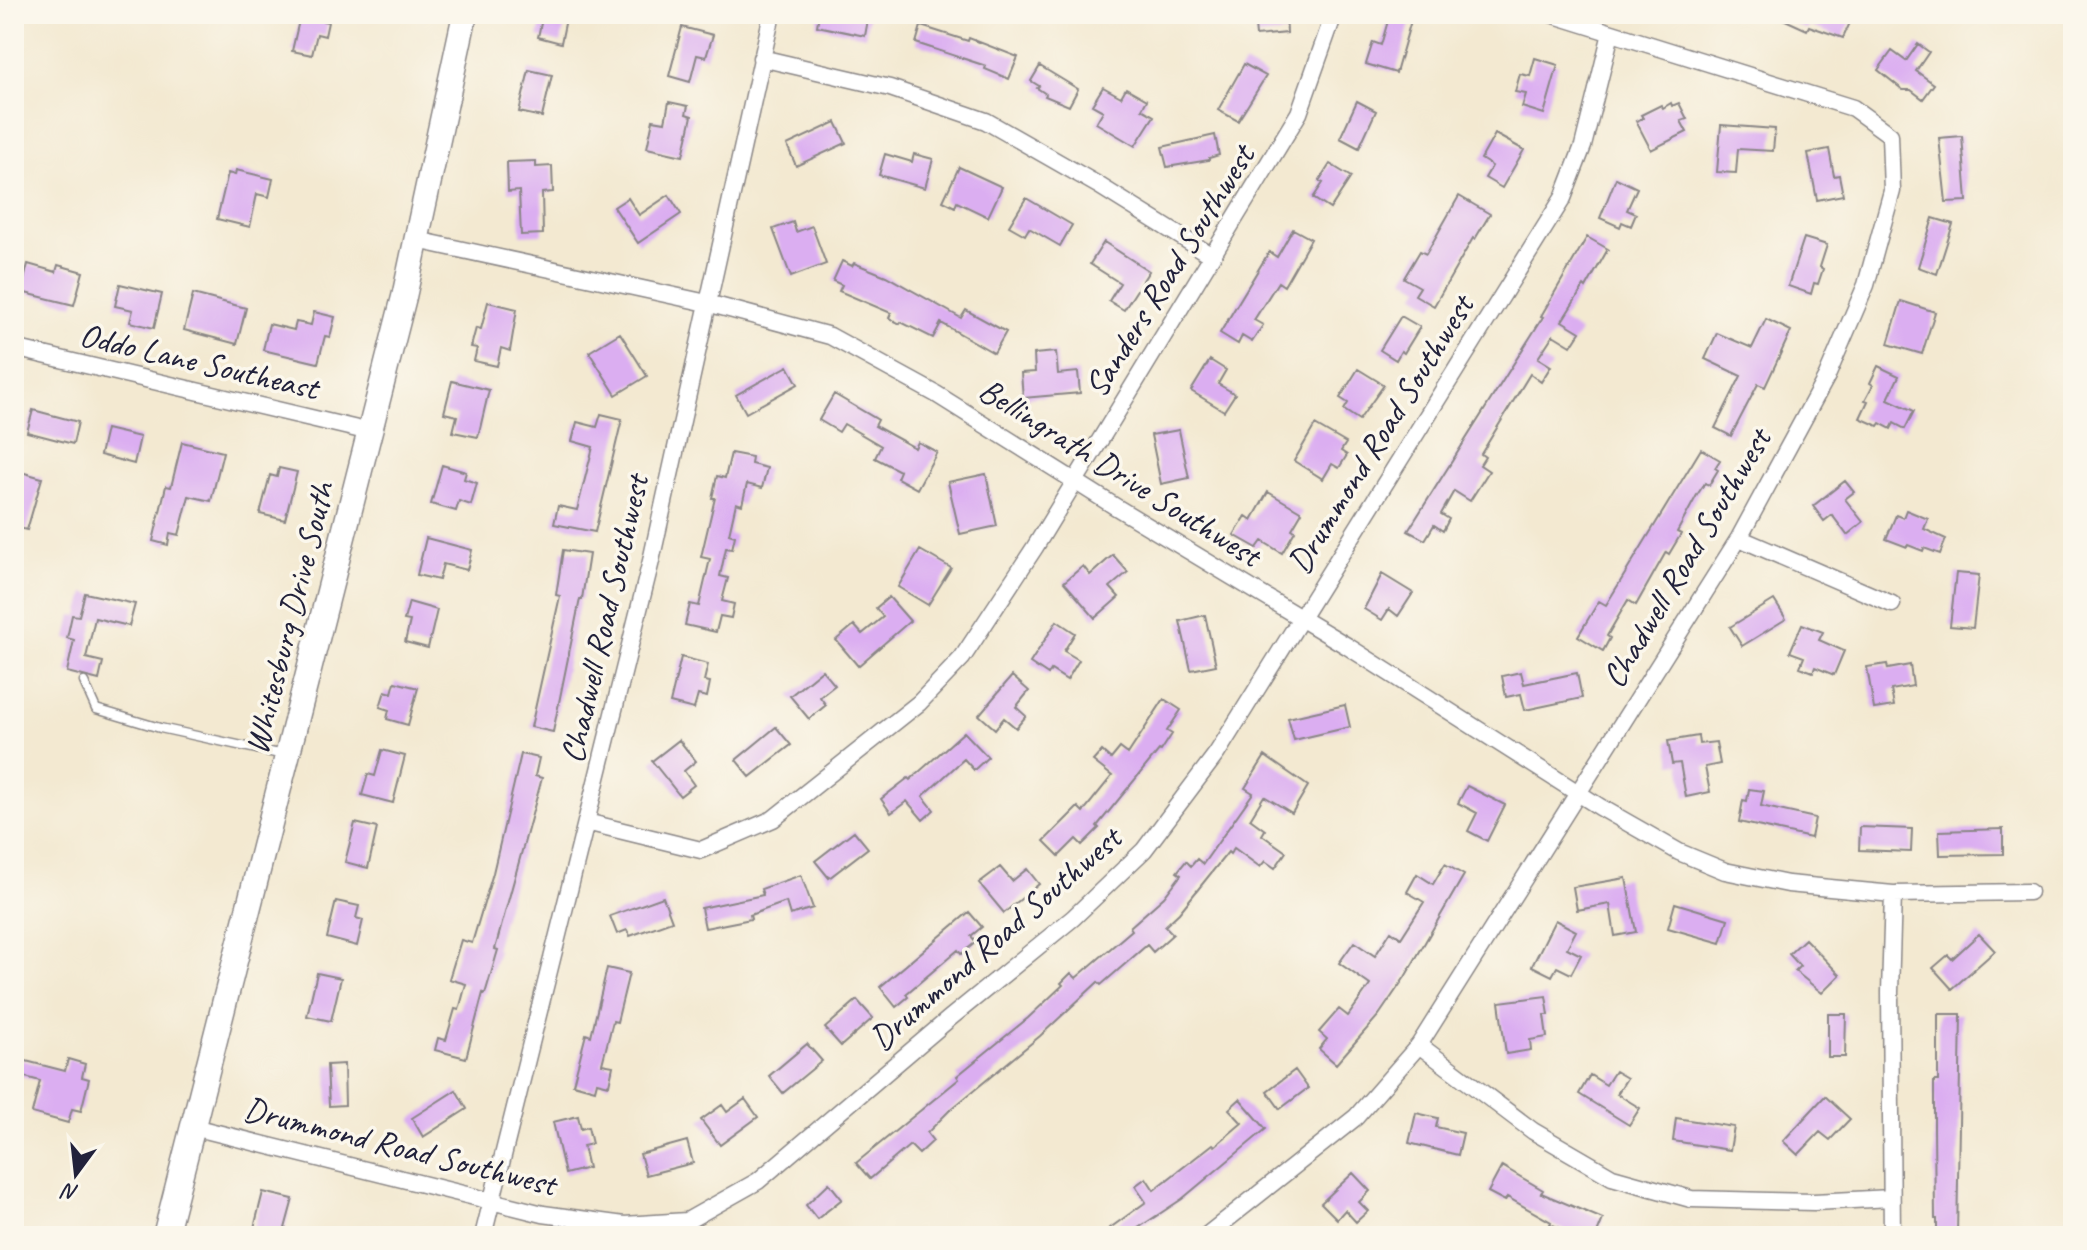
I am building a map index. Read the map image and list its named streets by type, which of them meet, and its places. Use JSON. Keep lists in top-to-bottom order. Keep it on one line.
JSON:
{"streets":{"main road":["Whitesburg Drive South"],"street":["Sanders Road Southwest","Oddo Lane Southeast","Drummond Road Southwest","Bellingrath Drive Southwest","Chadwell Road Southwest"]},"crossings":[["Sanders Road Southwest","Bellingrath Drive Southwest"],["Sanders Road Southwest","Chadwell Road Southwest"],["Oddo Lane Southeast","Whitesburg Drive South"],["Drummond Road Southwest","Bellingrath Drive Southwest"],["Drummond Road Southwest","Chadwell Road Southwest"],["Drummond Road Southwest","Whitesburg Drive South"],["Bellingrath Drive Southwest","Chadwell Road Southwest"],["Bellingrath Drive Southwest","Whitesburg Drive South"]],"north":"bottom"}
